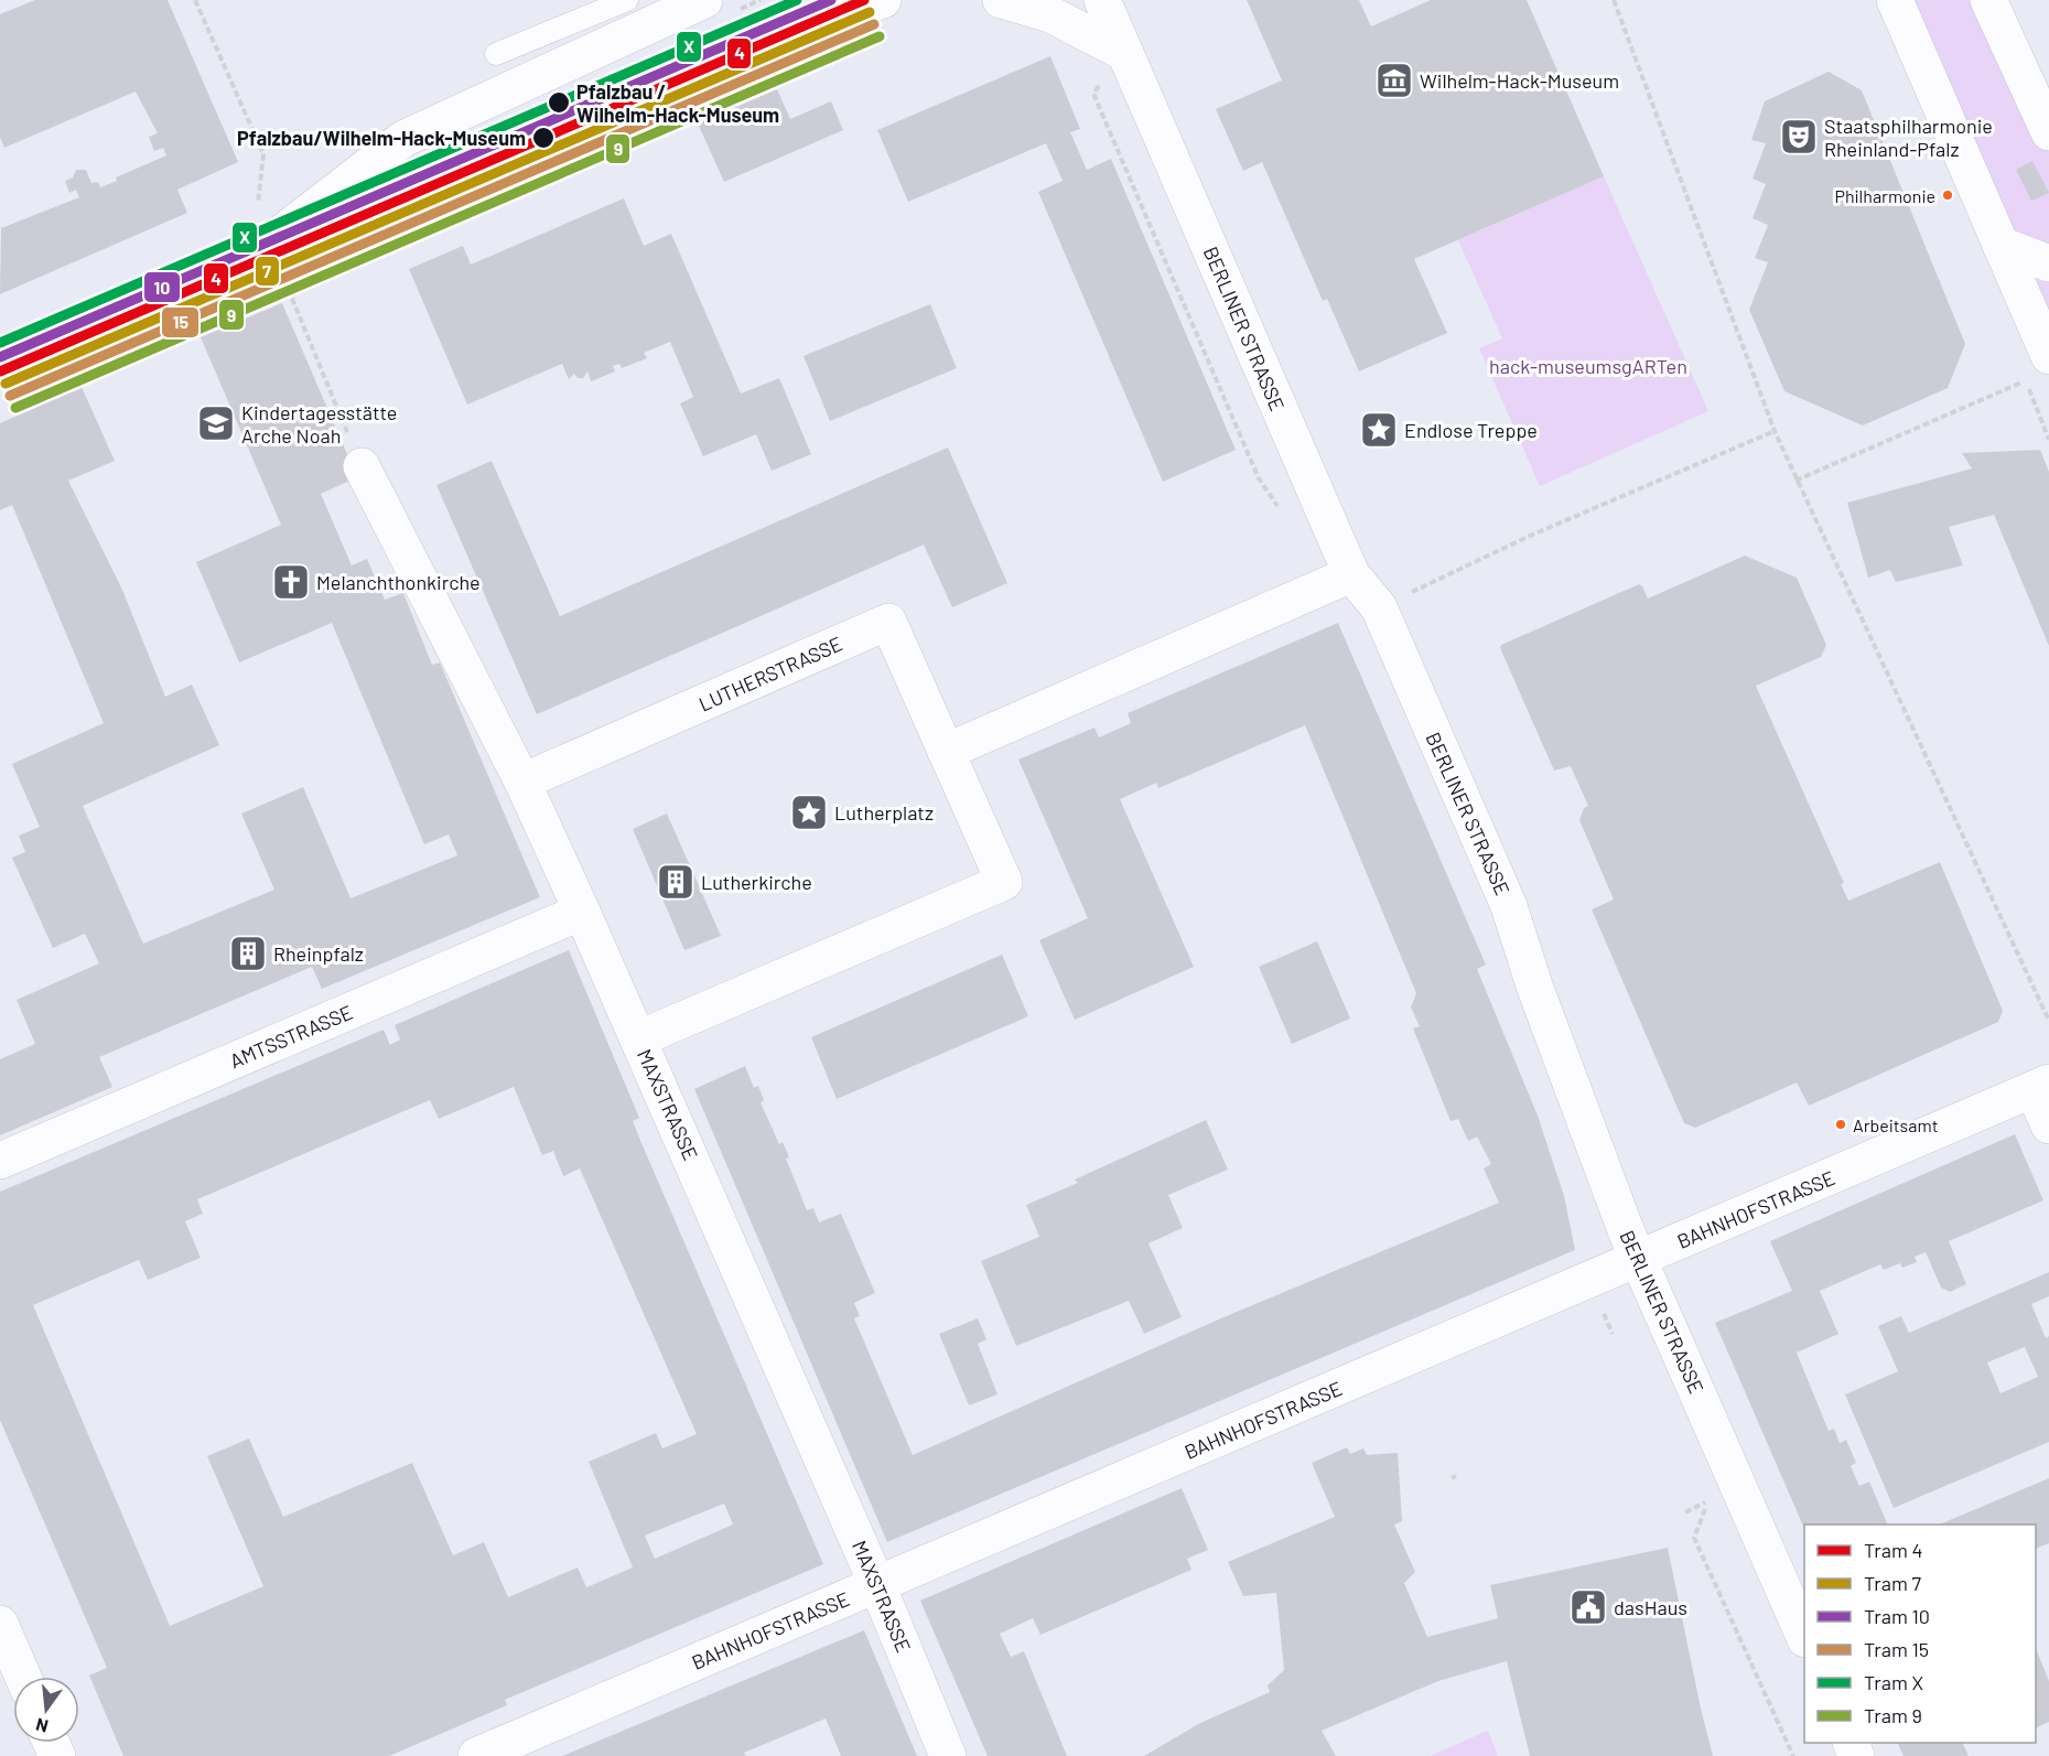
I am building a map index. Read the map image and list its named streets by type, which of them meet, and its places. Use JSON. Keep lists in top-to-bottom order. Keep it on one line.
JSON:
{"streets":{"street":["BERLINER STRASSE","LUTHERSTRASSE","AMTSSTRASSE","MAXSTRASSE","BAHNHOFSTRASSE"]},"crossings":[["BERLINER STRASSE","BAHNHOFSTRASSE"],["LUTHERSTRASSE","MAXSTRASSE"],["AMTSSTRASSE","MAXSTRASSE"],["MAXSTRASSE","BAHNHOFSTRASSE"]],"parks":["hack-museumsgARTen"],"places":{"museum":["Wilhelm-Hack-Museum"],"other":["Pfalzbau / Wilhelm-Hack-Museum","Pfalzbau/Wilhelm-Hack-Museum","Philharmonie","Arbeitsamt"],"theatre":["Staatsphilharmonie Rheinland-Pfalz"],"school or university":["Kindertagesstätte Arche Noah"],"place":["Endlose Treppe","Lutherplatz"],"church":["Melanchthonkirche"],"building":["Lutherkirche","Rheinpfalz"],"public building":["dasHaus"]},"lines":["tram line 4","tram line 10","tram line X","tram line 7","tram line 15","tram line 9"],"legend":["Tram 4","Tram 7","Tram 10","Tram 15","Tram X","Tram 9"],"north":"bottom"}
